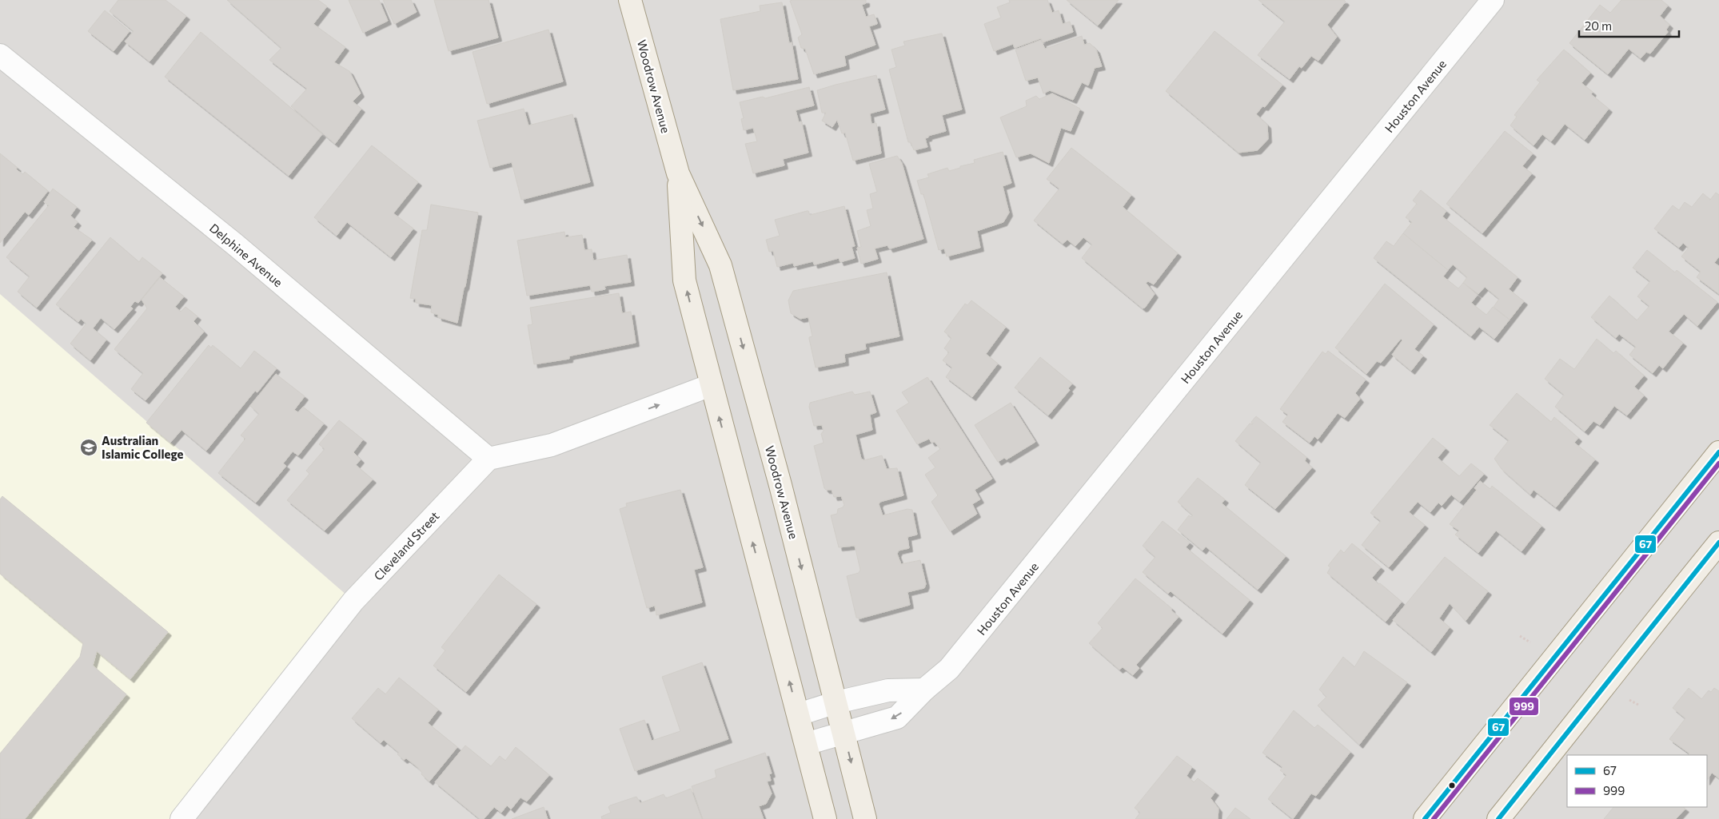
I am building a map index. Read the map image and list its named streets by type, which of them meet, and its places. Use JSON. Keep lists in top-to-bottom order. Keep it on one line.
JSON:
{"streets":{"main road":["Woodrow Avenue"],"street":["Houston Avenue","Delphine Avenue","Cleveland Street"]},"crossings":[["Woodrow Avenue","Houston Avenue"],["Delphine Avenue","Cleveland Street"]],"places":{"school or university":["Australian Islamic College"]},"lines":["transit line 67","transit line 999"],"legend":["67","999"],"scale_bar":"20 m"}
